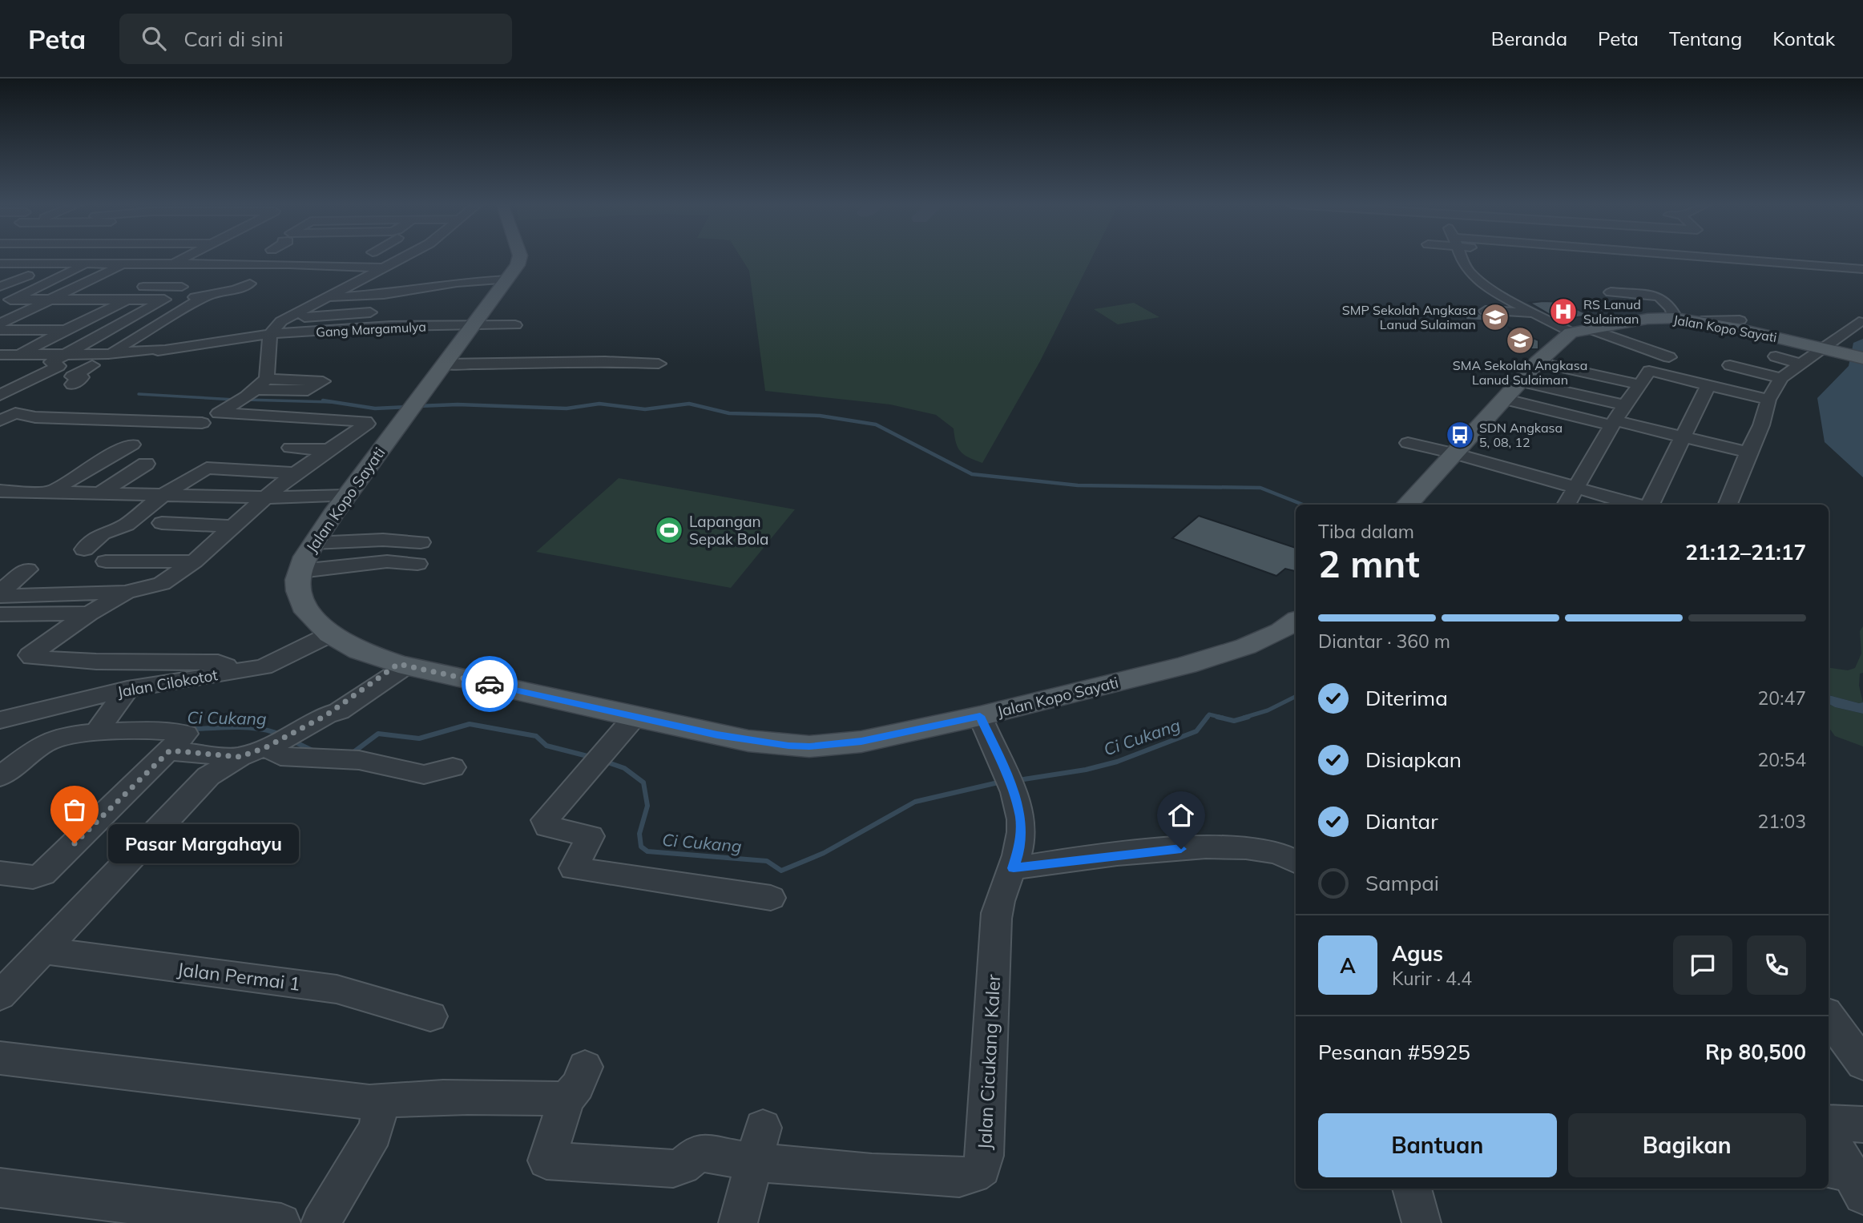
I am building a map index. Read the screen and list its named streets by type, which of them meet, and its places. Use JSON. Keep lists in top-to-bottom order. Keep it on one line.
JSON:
{"streets":{"main road":["Jalan Kopo Sayati"],"street":["Gang Margamulya","Jalan Cilokotot","Jalan Permai 1","Jalan Cicukang Kaler"]},"crossings":[["Jalan Kopo Sayati","Gang Margamulya"],["Jalan Kopo Sayati","Jalan Cilokotot"]],"water":["Ci Cukang"],"places":{"hospital":["RS Lanud Sulaiman"],"school or university":["SMP Sekolah Angkasa Lanud Sulaiman","SMA Sekolah Angkasa Lanud Sulaiman"],"bus stop":["SDN Angkasa 5, 08, 12"],"sports":["Lapangan Sepak Bola"],"other":["Pasar Margahayu"]},"page":{"header":"Peta","search":"Cari di sini","nav":["Beranda","Peta","Tentang","Kontak"],"heading":["2 mnt","Tiba dalam","21:12–21:17"],"panel":["Agus","Kurir · 4.4","Pesanan #5925","Rp 80,500"],"bar":"Diantar · 360 m","list":[["Diterima","20:47"],["Disiapkan","20:54"],["Diantar","21:03"],"Sampai"],"bubble":"Pasar Margahayu","round":"A","buttons":["Bantuan","Bagikan"]}}
